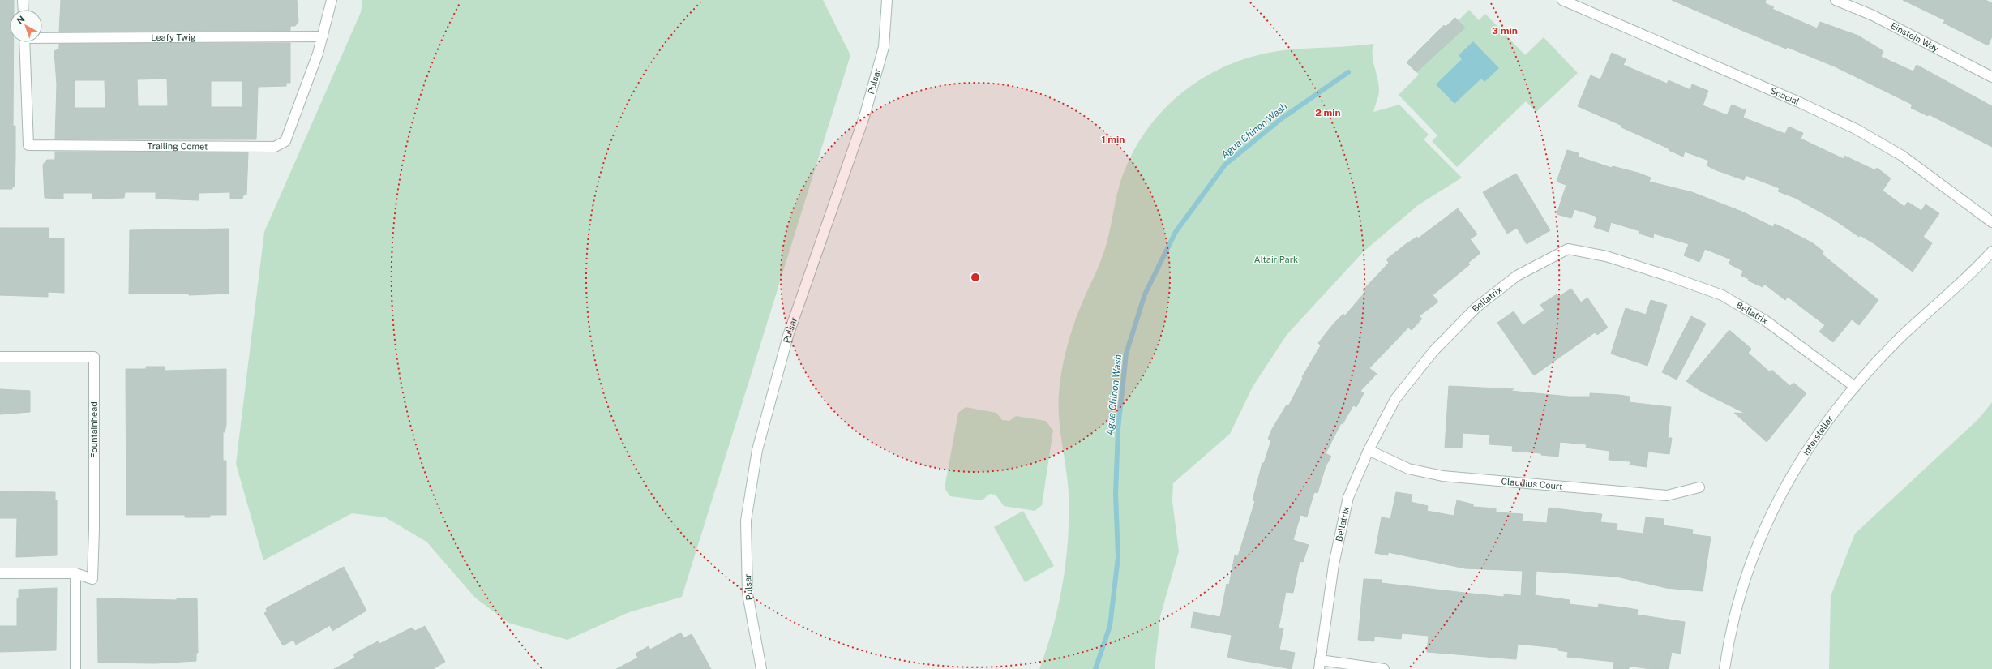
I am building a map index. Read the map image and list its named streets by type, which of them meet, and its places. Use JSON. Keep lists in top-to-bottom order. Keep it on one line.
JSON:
{"streets":{"street":["Einstein Way","Leafy Twig","Pulsar","Spacial","Trailing Comet","Bellatrix","Fountainhead","Interstellar","Claudius Court"]},"crossings":[["Leafy Twig","Trailing Comet"],["Bellatrix","Interstellar"],["Bellatrix","Claudius Court"]],"water":["Agua Chinon Wash"],"parks":["Altair Park"],"north":"top left","rings":["3 min","2 min","1 min"]}
